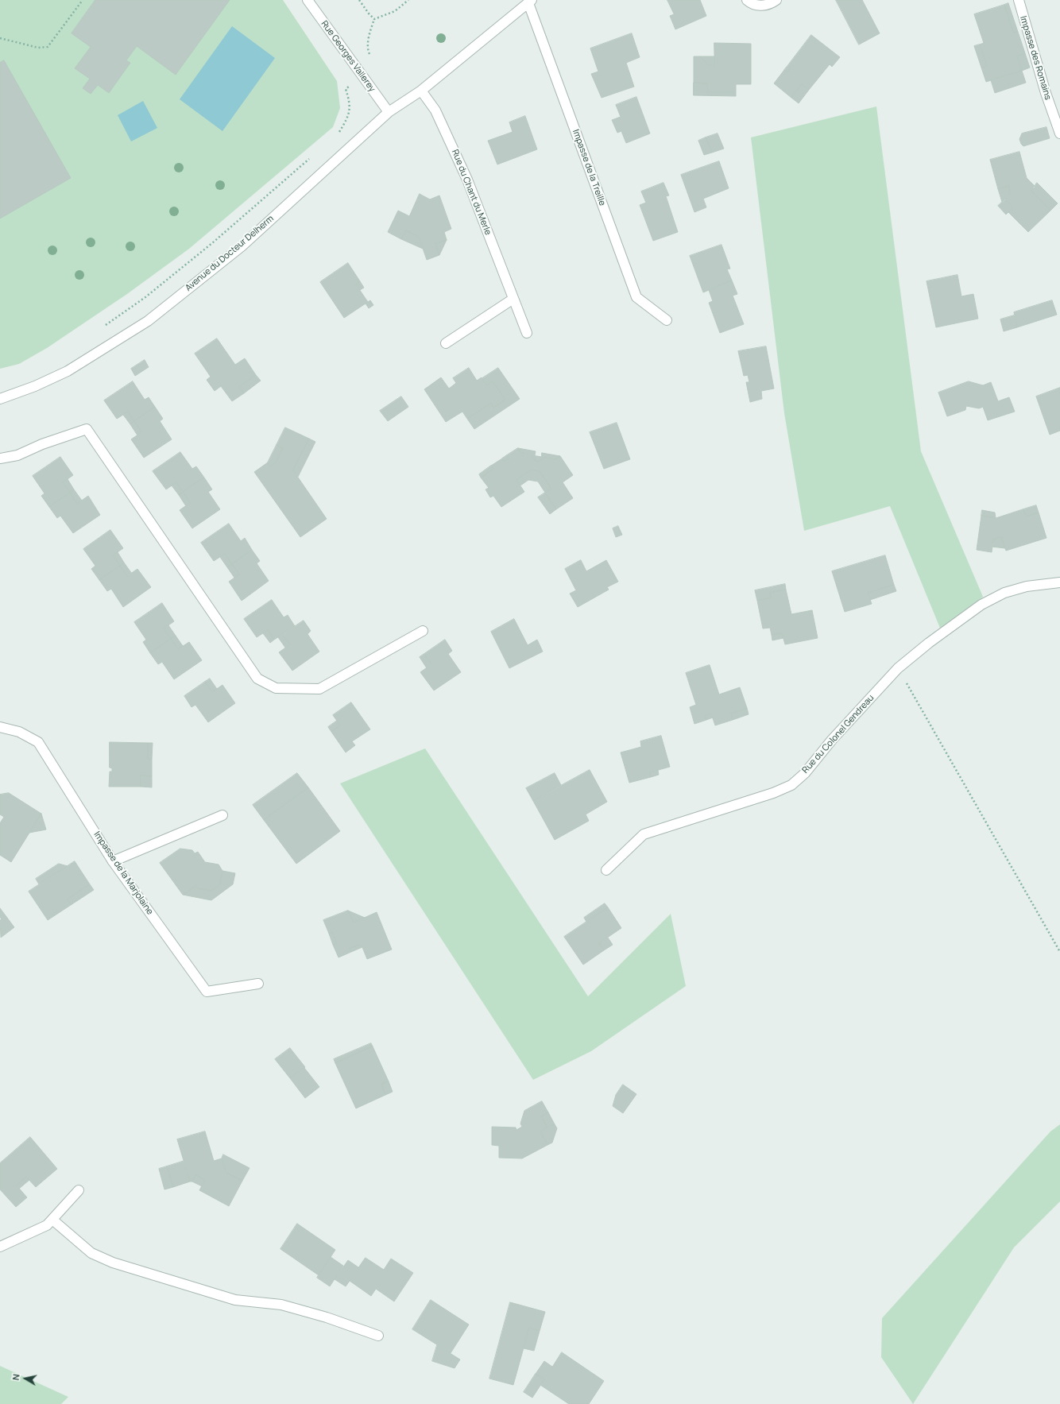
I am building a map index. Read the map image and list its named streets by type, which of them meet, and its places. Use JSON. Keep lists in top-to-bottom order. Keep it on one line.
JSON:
{"streets":{"street":["Rue Georges Vallerey","Impasse des Romains","Impasse de la Treille","Rue du Chant du Merle","Avenue du Docteur Delherm","Rue du Colonel Gendreau","Impasse de la Marjolaine"]},"crossings":[["Rue Georges Vallerey","Avenue du Docteur Delherm"],["Impasse de la Treille","Avenue du Docteur Delherm"],["Rue du Chant du Merle","Avenue du Docteur Delherm"]],"north":"left"}
